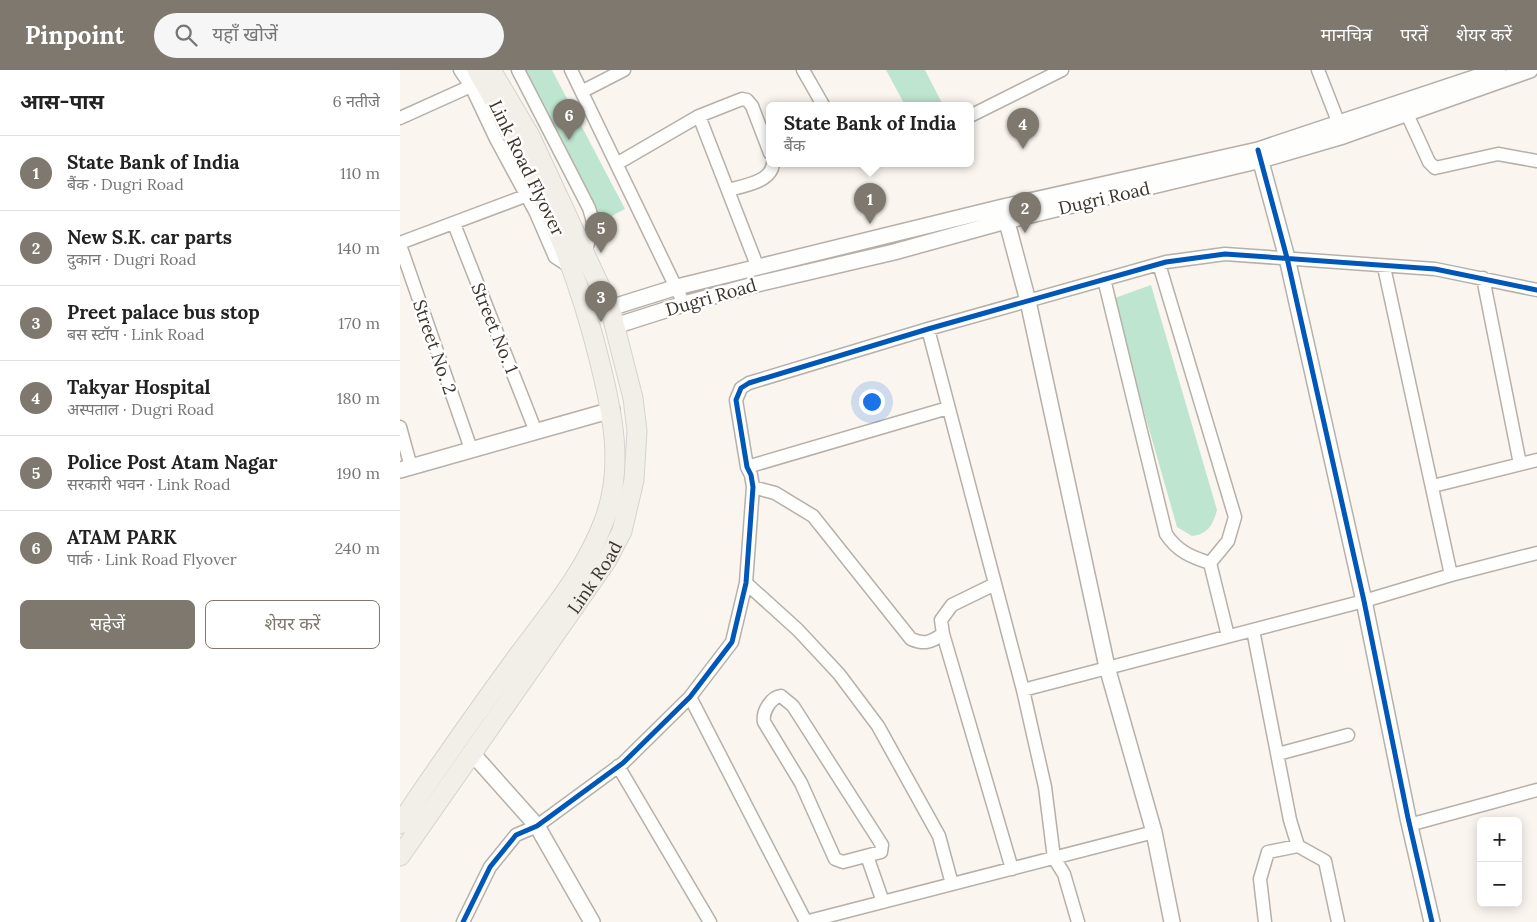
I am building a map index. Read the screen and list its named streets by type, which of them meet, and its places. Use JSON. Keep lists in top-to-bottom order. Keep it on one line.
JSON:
{"streets":{"main road":["Link Road Flyover","Link Road"],"street":["Dugri Road","Street No. 1","Street No. 2"]},"crossings":[["Link Road Flyover","Link Road"],["Dugri Road","Link Road"]],"page":{"header":"Pinpoint","search":"यहाँ खोजें","nav":["मानचित्र","परतें","शेयर करें"],"heading":["आस-पास","6 नतीजे"],"pins":["6","4","1","2","5","3"],"popup":["State Bank of India","बैंक"],"list":[{"mark":"1","name":"State Bank of India","note":"बैंक · Dugri Road","value":"110 m"},{"mark":"2","name":"New S.K. car parts","note":"दुकान · Dugri Road","value":"140 m"},{"mark":"3","name":"Preet palace bus stop","note":"बस स्टॉप · Link Road","value":"170 m"},{"mark":"4","name":"Takyar Hospital","note":"अस्पताल · Dugri Road","value":"180 m"},{"mark":"5","name":"Police Post Atam Nagar","note":"सरकारी भवन · Link Road","value":"190 m"},{"mark":"6","name":"ATAM PARK","note":"पार्क · Link Road Flyover","value":"240 m"}],"buttons":["सहेजें","शेयर करें"],"map_buttons":["+","−"]}}
